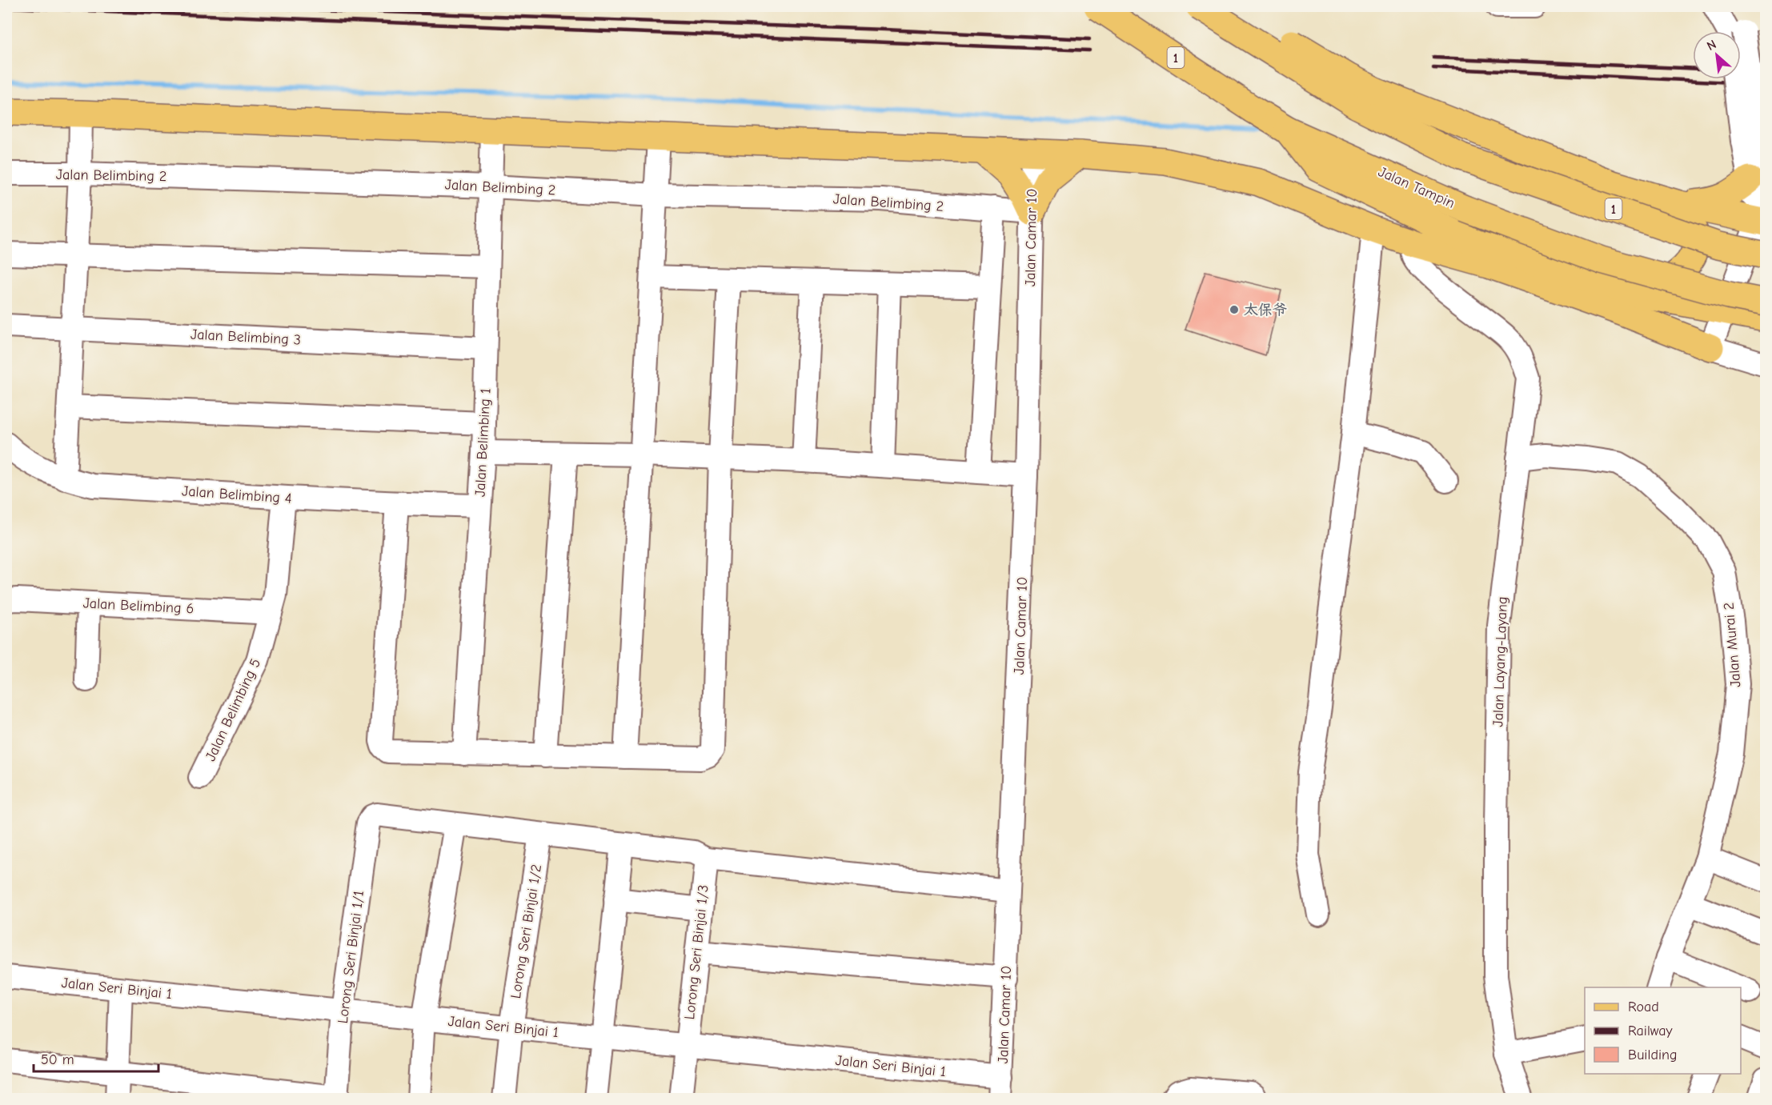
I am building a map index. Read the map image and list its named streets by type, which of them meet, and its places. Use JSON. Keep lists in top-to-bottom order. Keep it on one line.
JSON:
{"streets":{"main road":["1","Jalan Tampin"],"street":["Jalan Belimbing 2","Jalan Camar 10","Jalan Belimbing 3","Jalan Belimbing 1","Jalan Belimbing 4","Jalan Belimbing 6","Jalan Murai 2","Jalan Layang-Layang","Jalan Belimbing 5","Lorong Seri Binjai 1/2","Lorong Seri Binjai 1/3","Lorong Seri Binjai 1/1","Jalan Seri Binjai 1"]},"crossings":[["Jalan Belimbing 2","Jalan Camar 10"],["Jalan Belimbing 2","Jalan Belimbing 1"],["Jalan Camar 10","Jalan Seri Binjai 1"],["Jalan Belimbing 3","Jalan Belimbing 1"],["Jalan Belimbing 1","Jalan Belimbing 4"],["Jalan Belimbing 4","Jalan Belimbing 5"],["Jalan Belimbing 6","Jalan Belimbing 5"],["Jalan Murai 2","Jalan Layang-Layang"],["Lorong Seri Binjai 1/2","Jalan Seri Binjai 1"],["Lorong Seri Binjai 1/3","Jalan Seri Binjai 1"],["Lorong Seri Binjai 1/1","Jalan Seri Binjai 1"]],"places":["太保爷"],"legend":["Road","Railway","Building"],"scale_bar":"50 m","north":"top left"}
